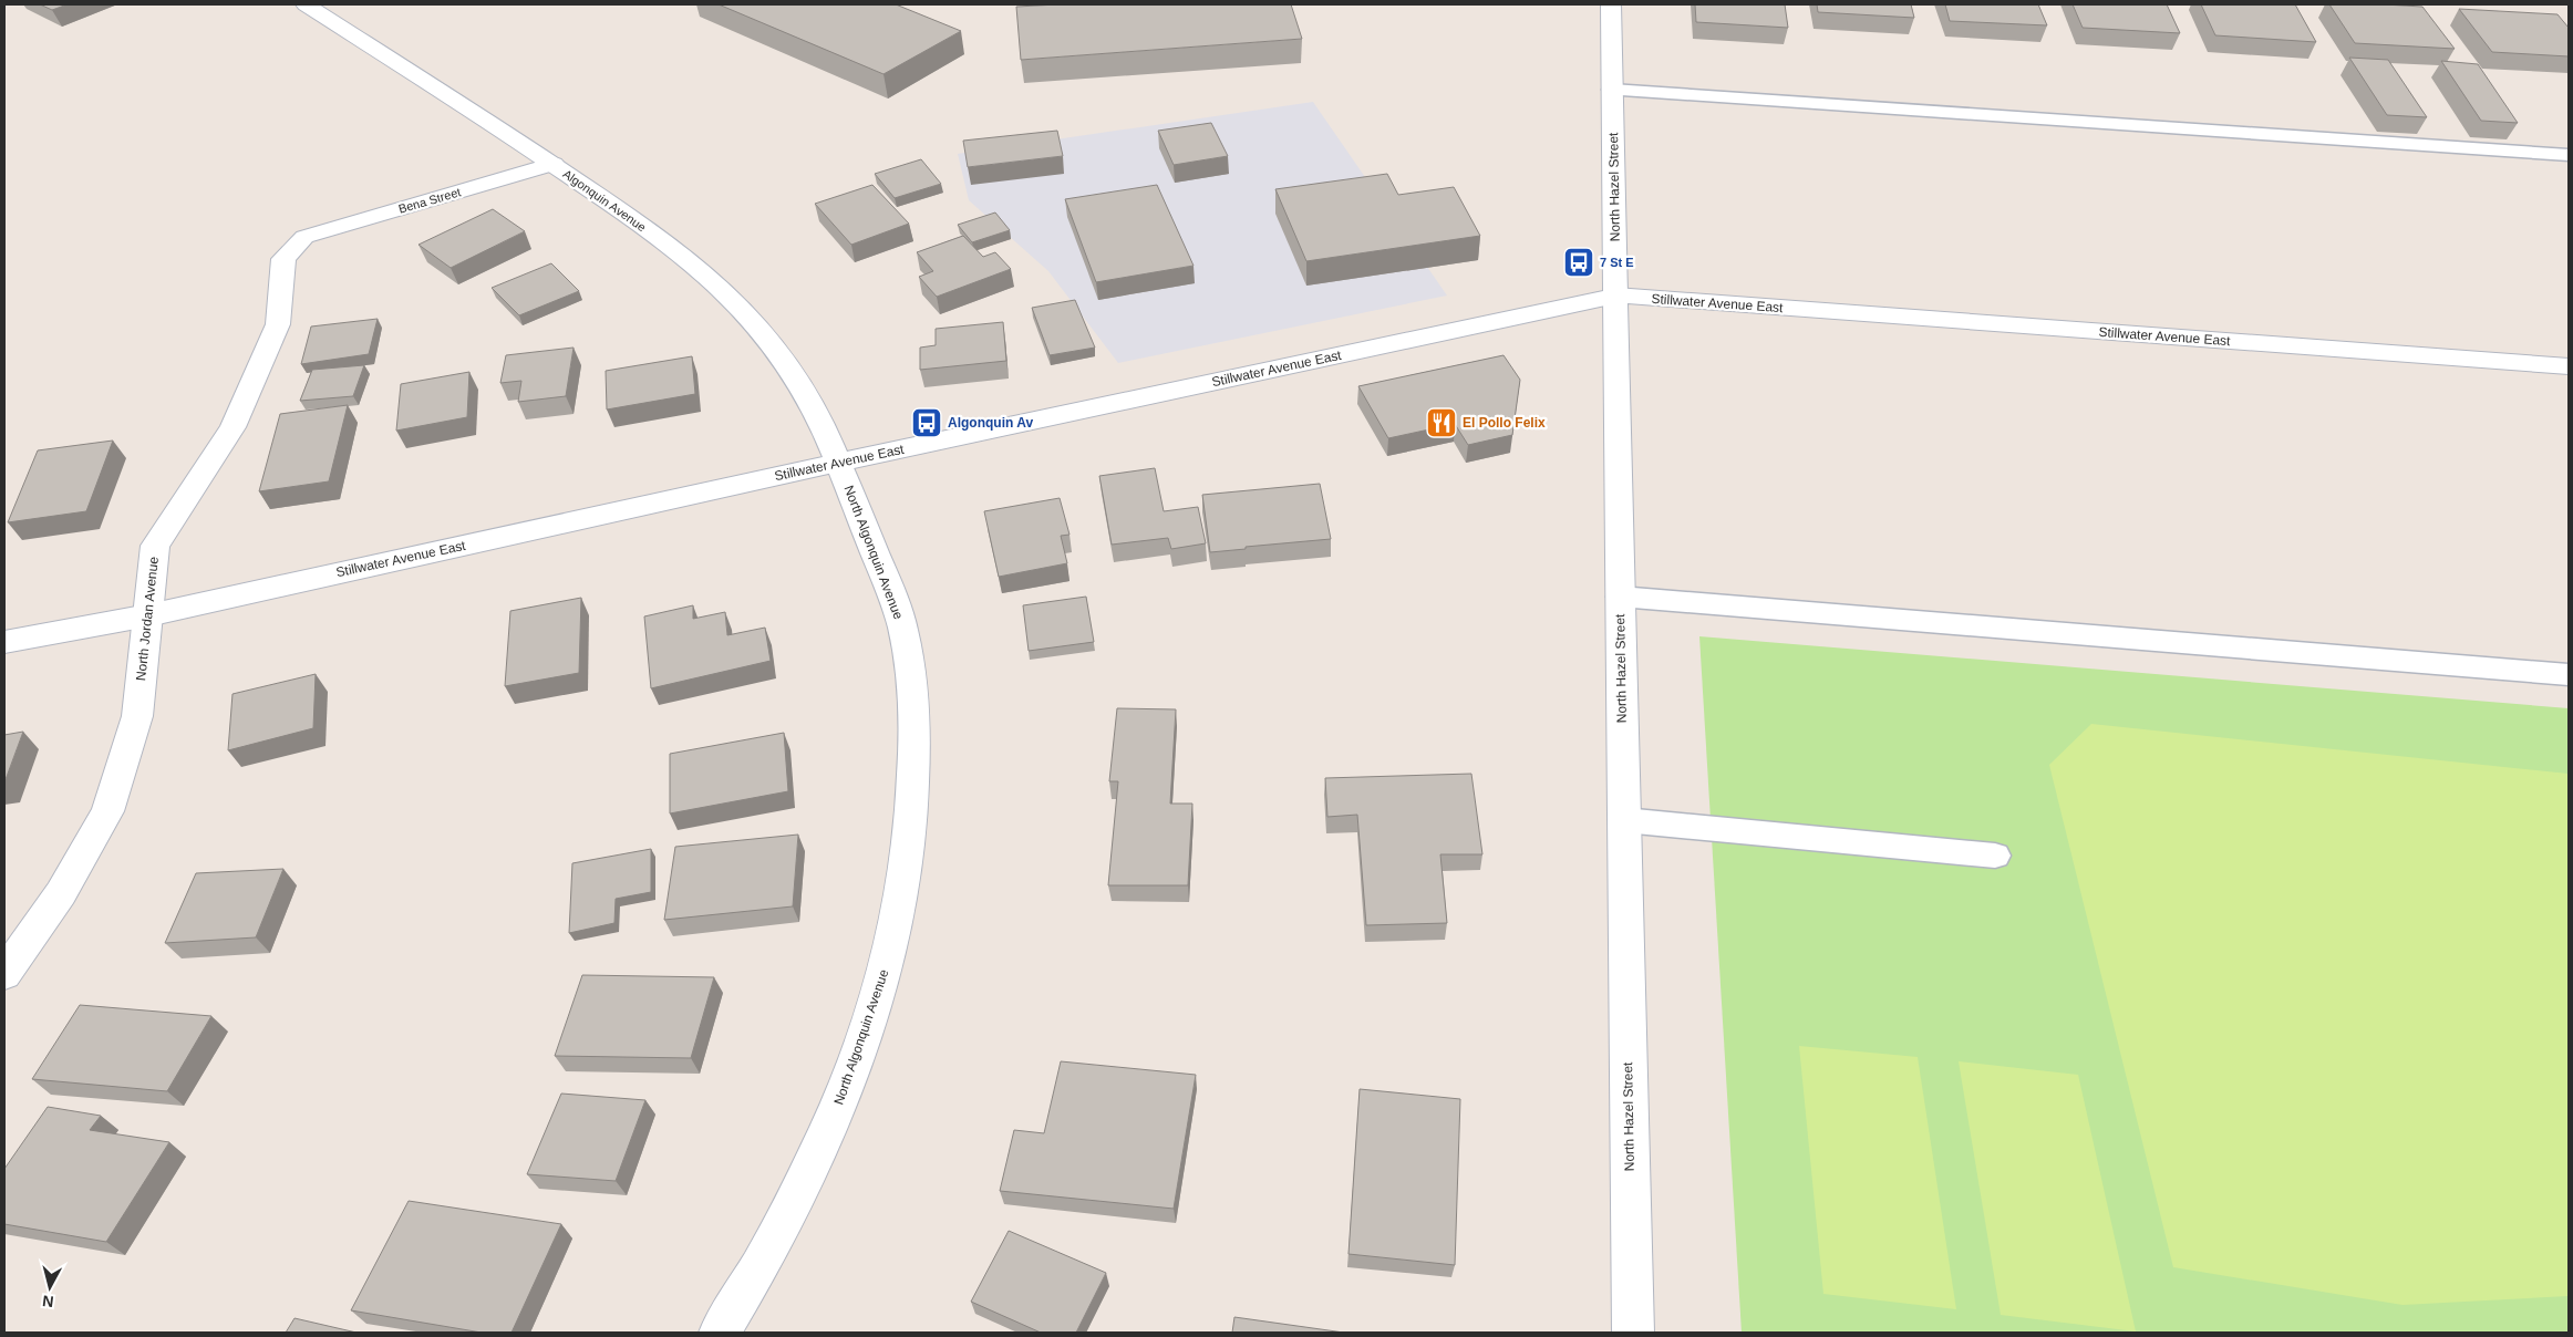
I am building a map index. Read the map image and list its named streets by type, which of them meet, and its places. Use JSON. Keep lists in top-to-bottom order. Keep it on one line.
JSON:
{"streets":{"street":["North Hazel Street","Bena Street","Algonquin Avenue","Stillwater Avenue East","North Algonquin Avenue","North Jordan Avenue"]},"crossings":[["North Hazel Street","Stillwater Avenue East"],["Bena Street","Algonquin Avenue"],["Bena Street","North Jordan Avenue"],["Algonquin Avenue","Stillwater Avenue East"],["Algonquin Avenue","North Algonquin Avenue"],["Stillwater Avenue East","North Algonquin Avenue"],["Stillwater Avenue East","North Jordan Avenue"]],"places":{"bus stop":["7 St E","Algonquin Av"],"restaurant":["El Pollo Felix"]},"north":"bottom"}
